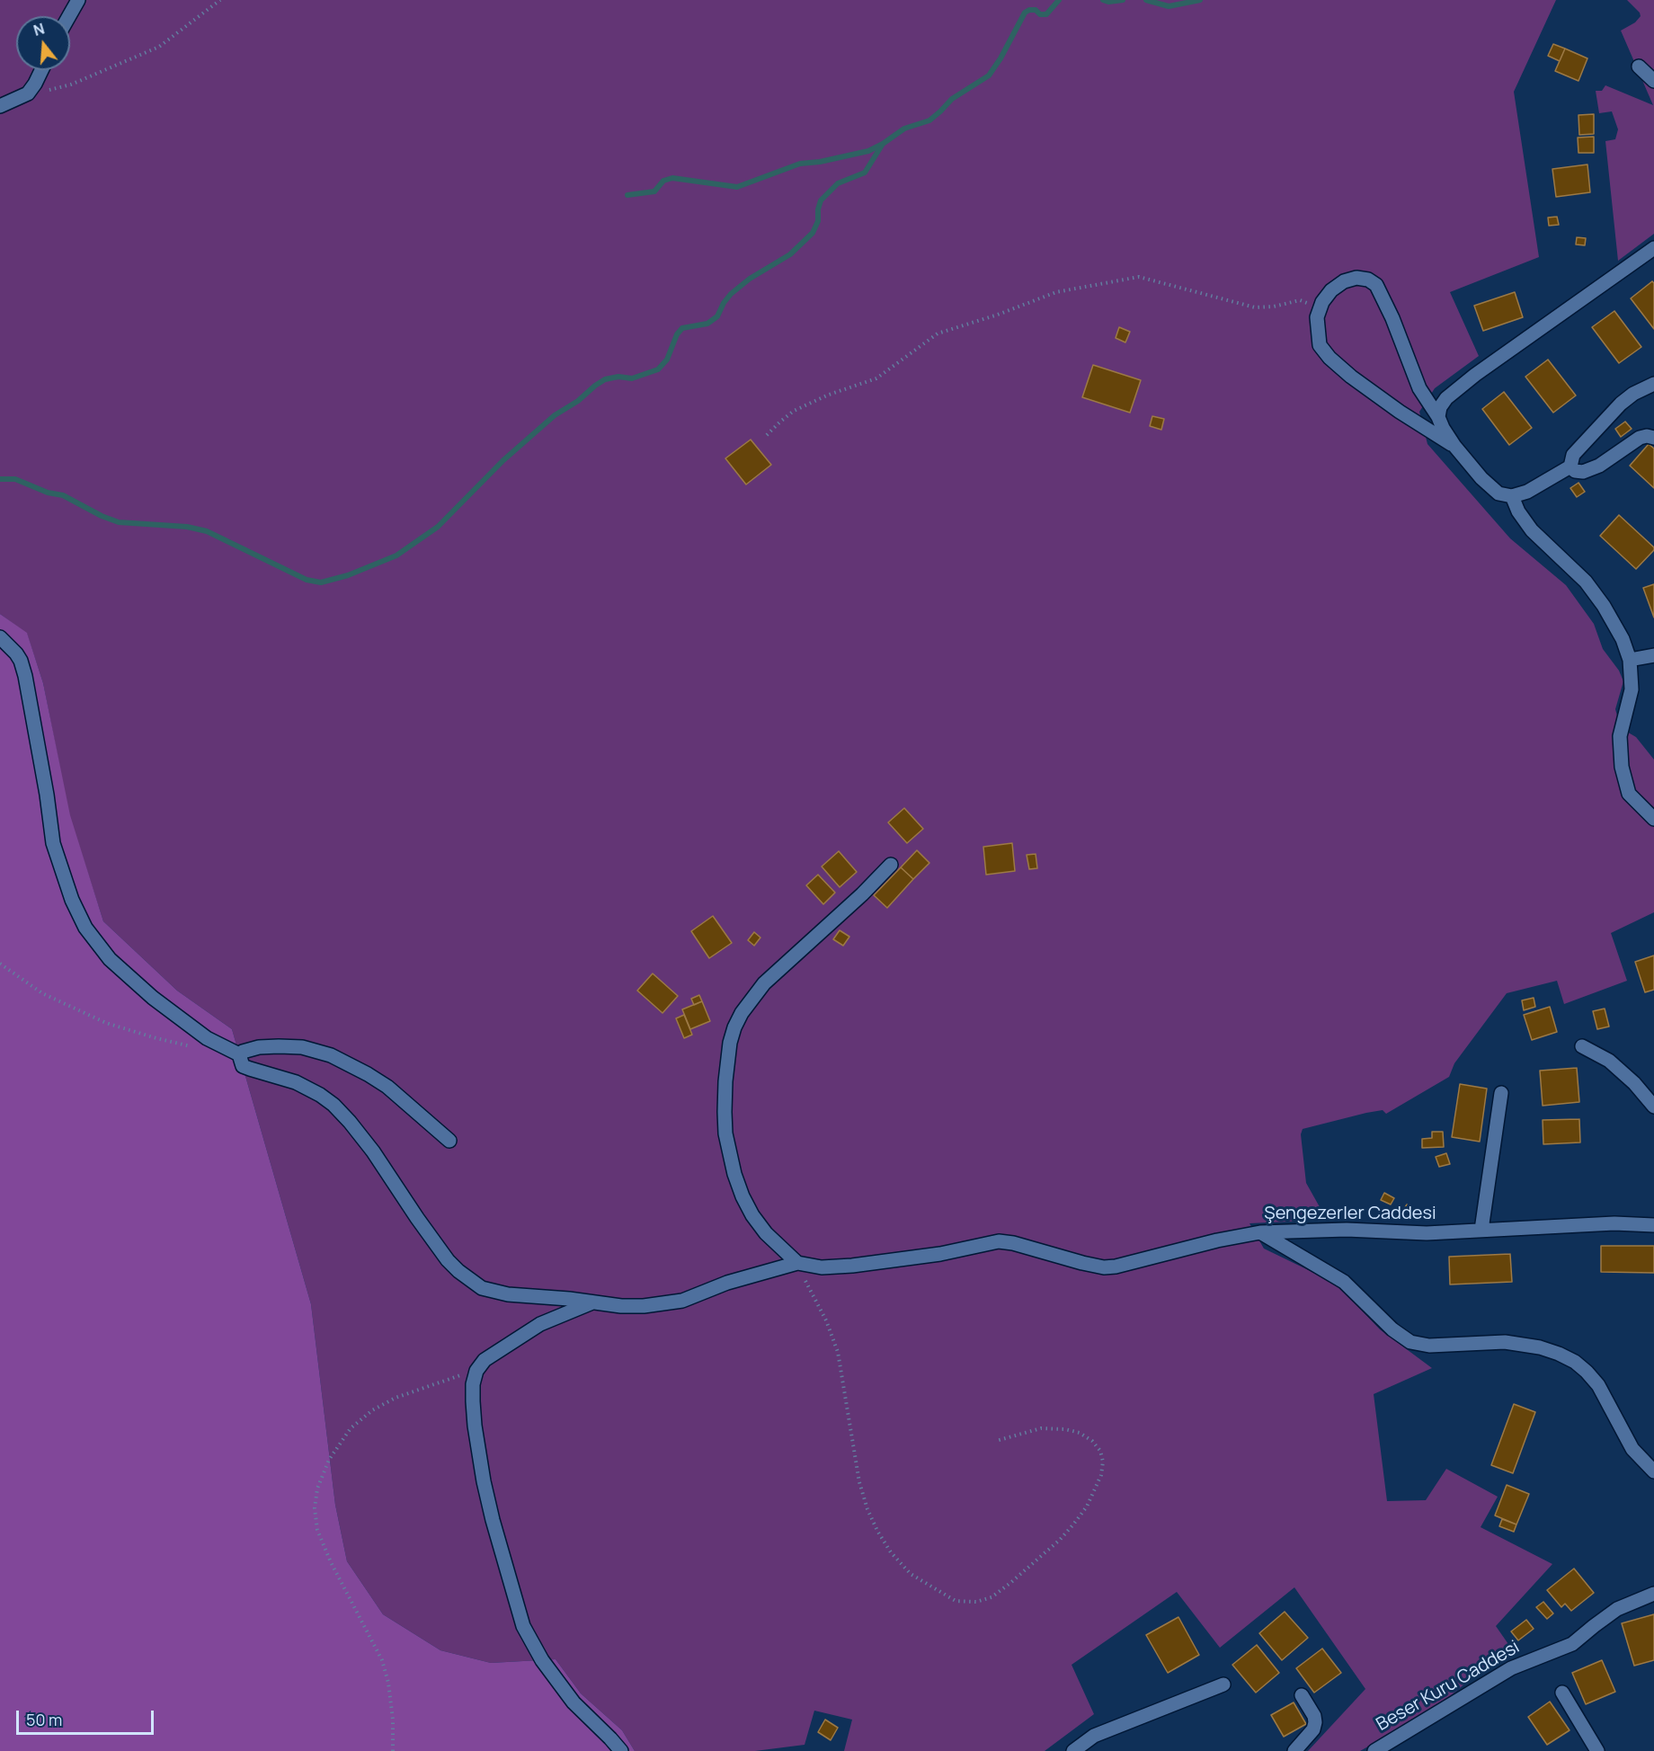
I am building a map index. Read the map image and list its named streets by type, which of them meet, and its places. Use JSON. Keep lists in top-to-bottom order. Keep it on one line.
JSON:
{"streets":{"street":["Şengezerler Caddesi","Beser Kuru Caddesi"]},"scale_bar":"50 m","north":"top"}
